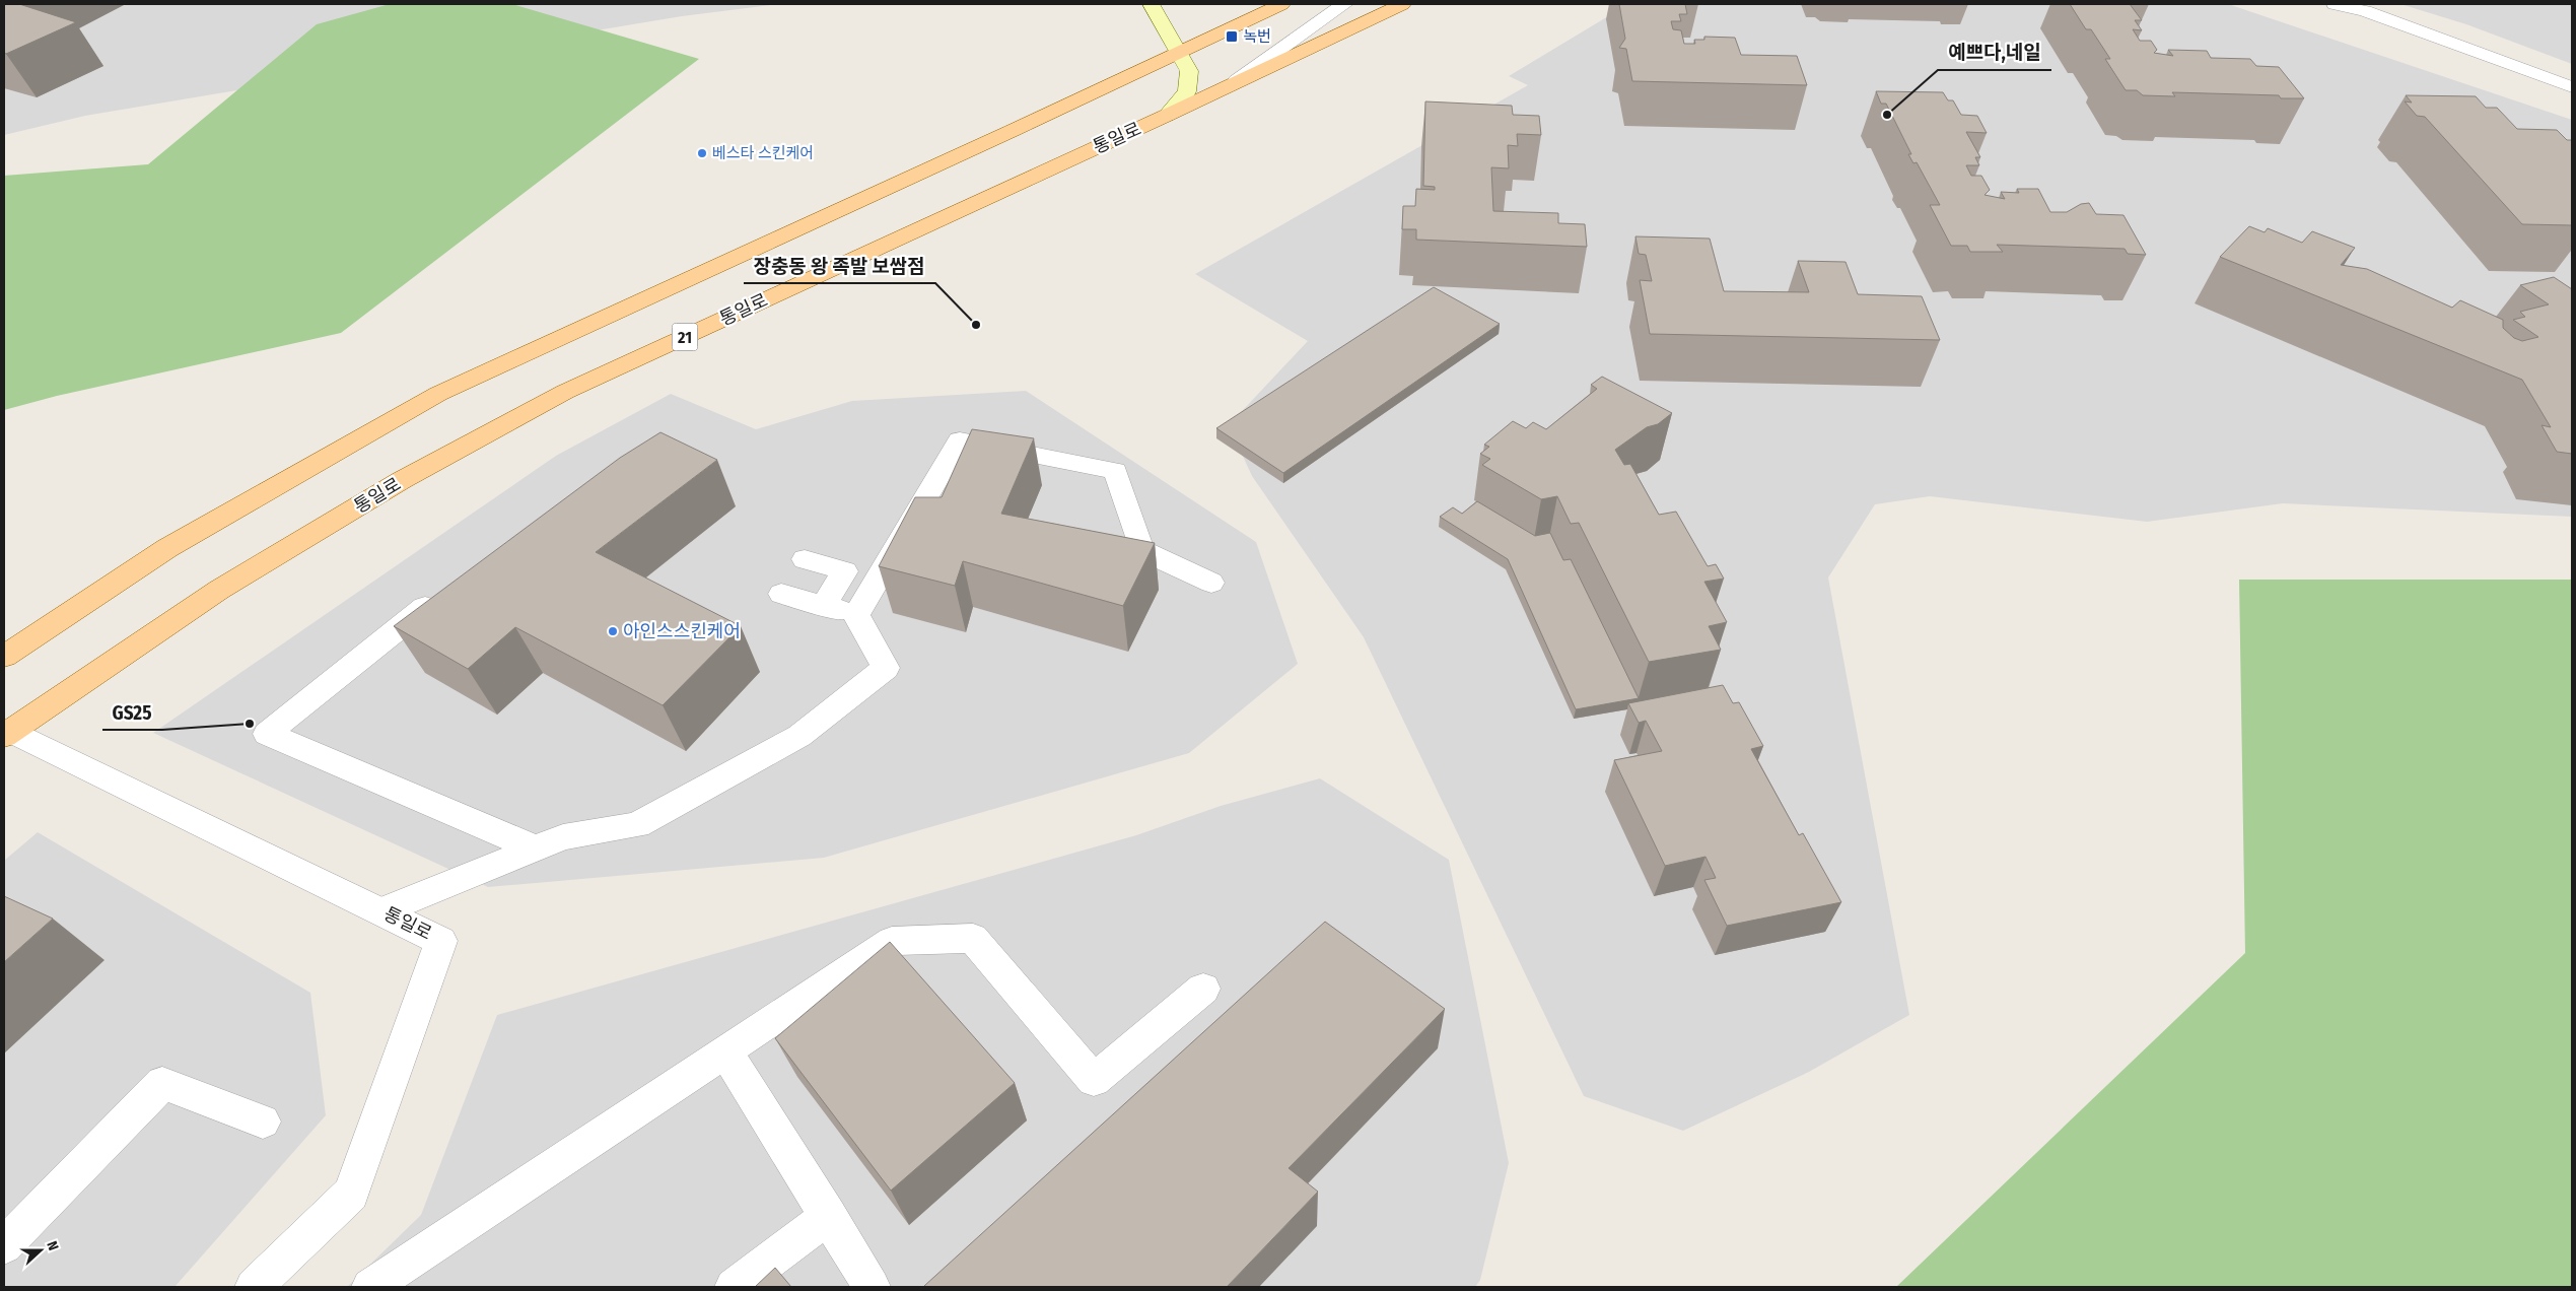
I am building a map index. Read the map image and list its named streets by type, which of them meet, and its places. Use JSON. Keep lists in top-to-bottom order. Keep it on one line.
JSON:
{"streets":{"main road":["통일로","21"]},"places":{"transit":["녹번"],"other":["예쁘다,네일","베스타 스킨케어","장충동 왕 족발 보쌈점","아인스스킨케어","GS25"]},"north":"right"}
